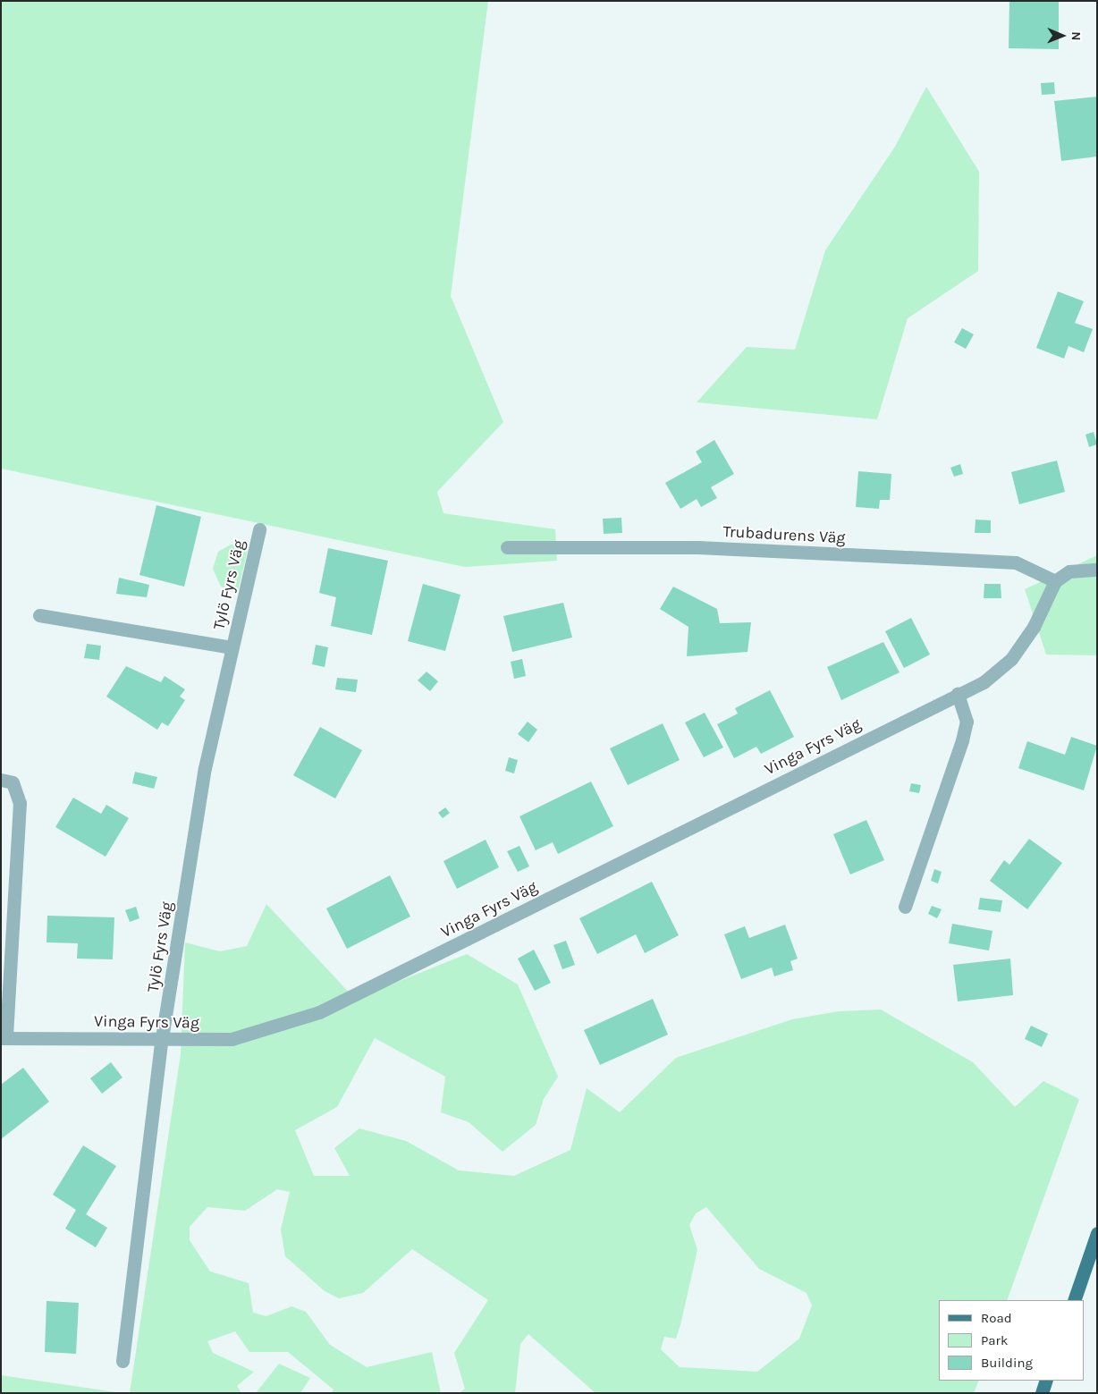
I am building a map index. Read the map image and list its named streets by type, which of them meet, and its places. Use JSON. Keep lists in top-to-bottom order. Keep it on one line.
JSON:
{"streets":{"street":["Trubadurens Väg","Tylö Fyrs Väg","Vinga Fyrs Väg"]},"crossings":[["Trubadurens Väg","Vinga Fyrs Väg"],["Tylö Fyrs Väg","Vinga Fyrs Väg"]],"legend":["Road","Park","Building"],"north":"right"}
